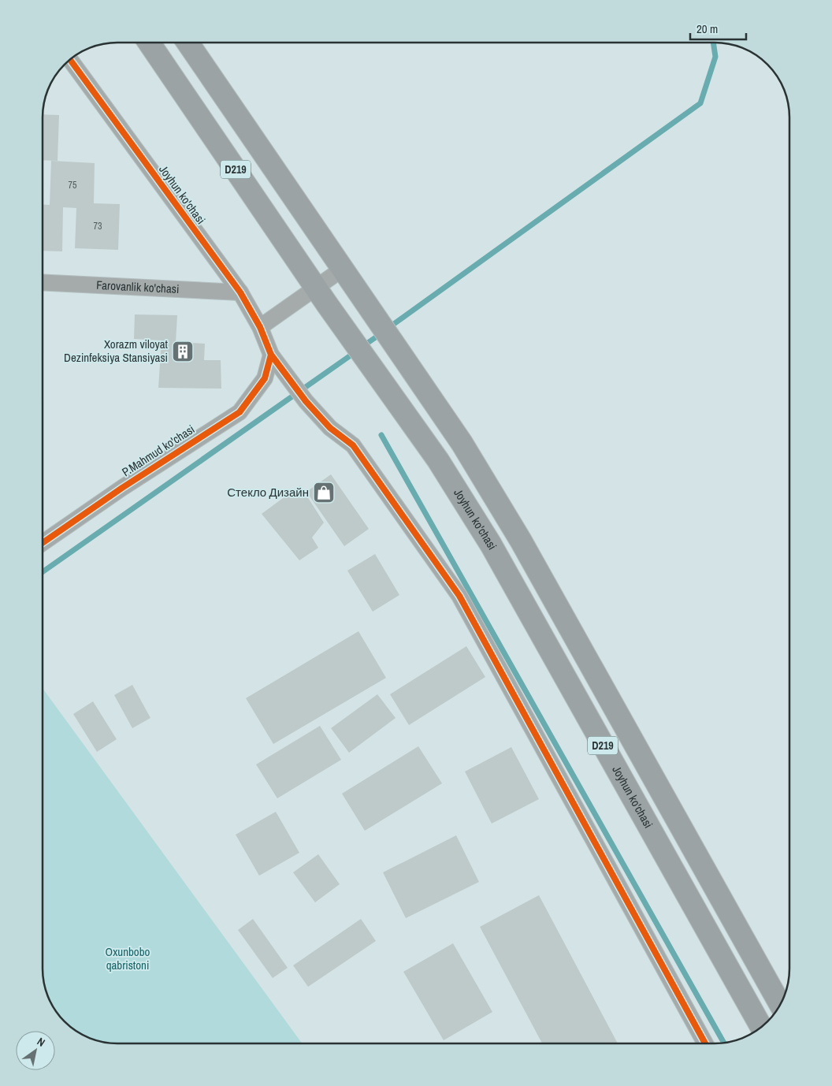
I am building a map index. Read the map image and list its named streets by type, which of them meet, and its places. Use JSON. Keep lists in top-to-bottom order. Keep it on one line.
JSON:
{"streets":{"main road":["D219","Joyhun ko'chasi"],"street":["Farovanlik ko'chasi","P.Mahmud ko'chasi"]},"crossings":[["D219","Joyhun ko'chasi"],["Joyhun ko'chasi","Farovanlik ko'chasi"],["Joyhun ko'chasi","P.Mahmud ko'chasi"]],"parks":["Oxunbobo qabristoni"],"places":{"building":["Xorazm viloyat Dezinfeksiya Stansiyasi"],"shop":["Стекло Дизайн"]},"house_numbers":["75","73"],"scale_bar":"20 m","north":"top right"}
